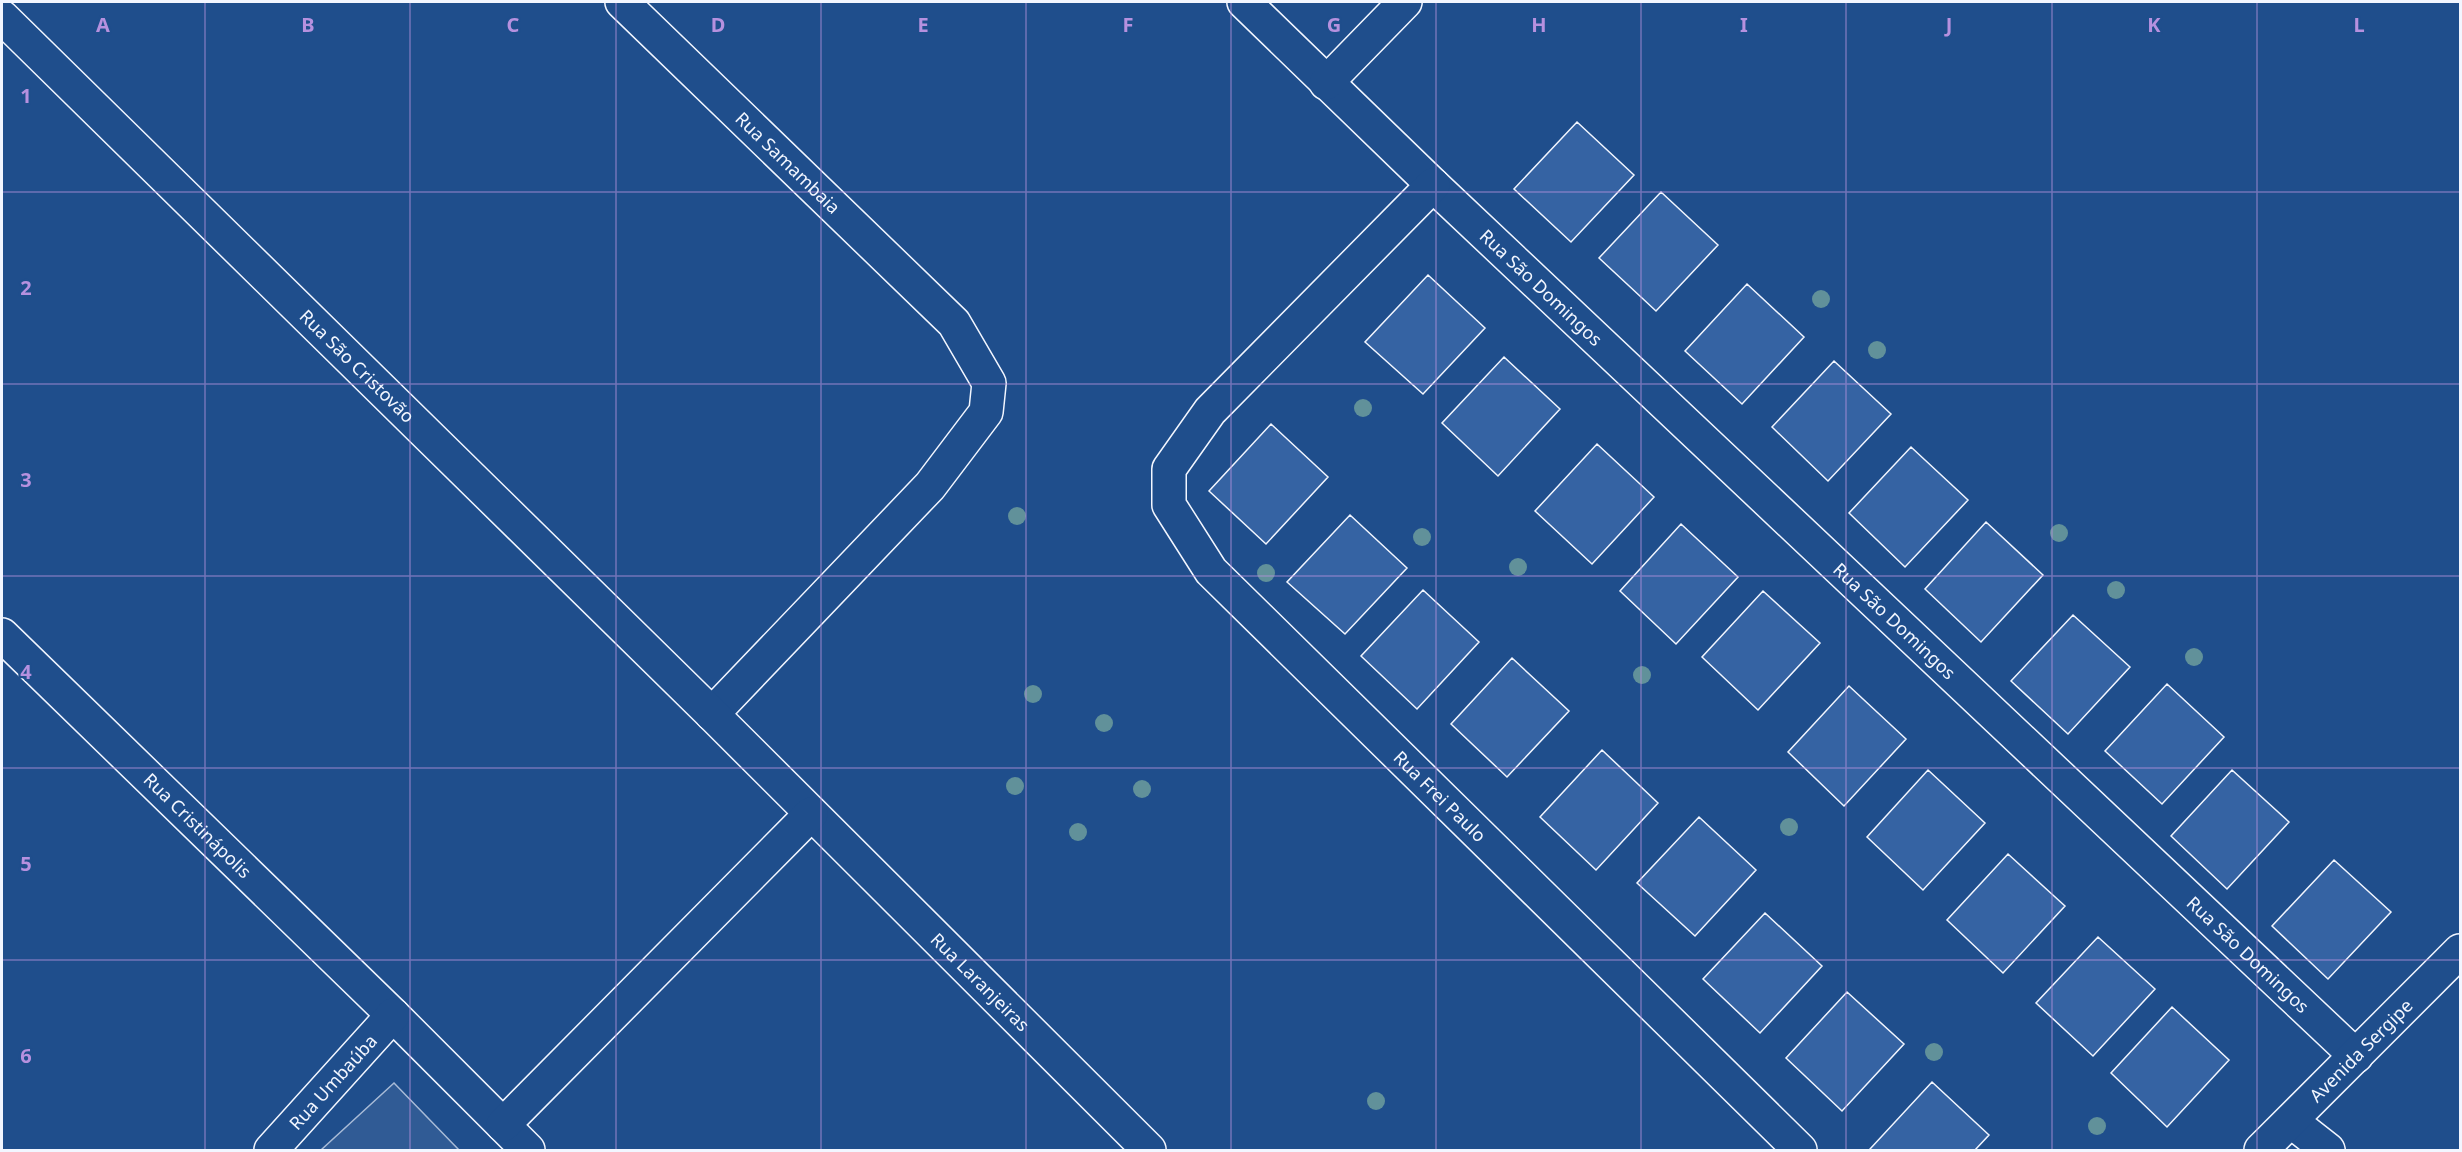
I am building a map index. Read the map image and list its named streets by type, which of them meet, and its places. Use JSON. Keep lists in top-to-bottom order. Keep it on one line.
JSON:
{"streets":{"street":["Rua Samambaia","Rua São Domingos","Rua São Cristovão","Rua Frei Paulo","Rua Cristinápolis","Rua Laranjeiras","Avenida Sergipe","Rua Umbaúba"]},"crossings":[["Rua Samambaia","Rua São Cristovão"],["Rua São Domingos","Rua Frei Paulo"],["Rua São Domingos","Avenida Sergipe"],["Rua São Cristovão","Rua Laranjeiras"],["Rua Cristinápolis","Rua Umbaúba"]],"grid":{"columns":["A","B","C","D","E","F","G","H","I","J","K","L"],"rows":["1","2","3","4","5","6"]}}
